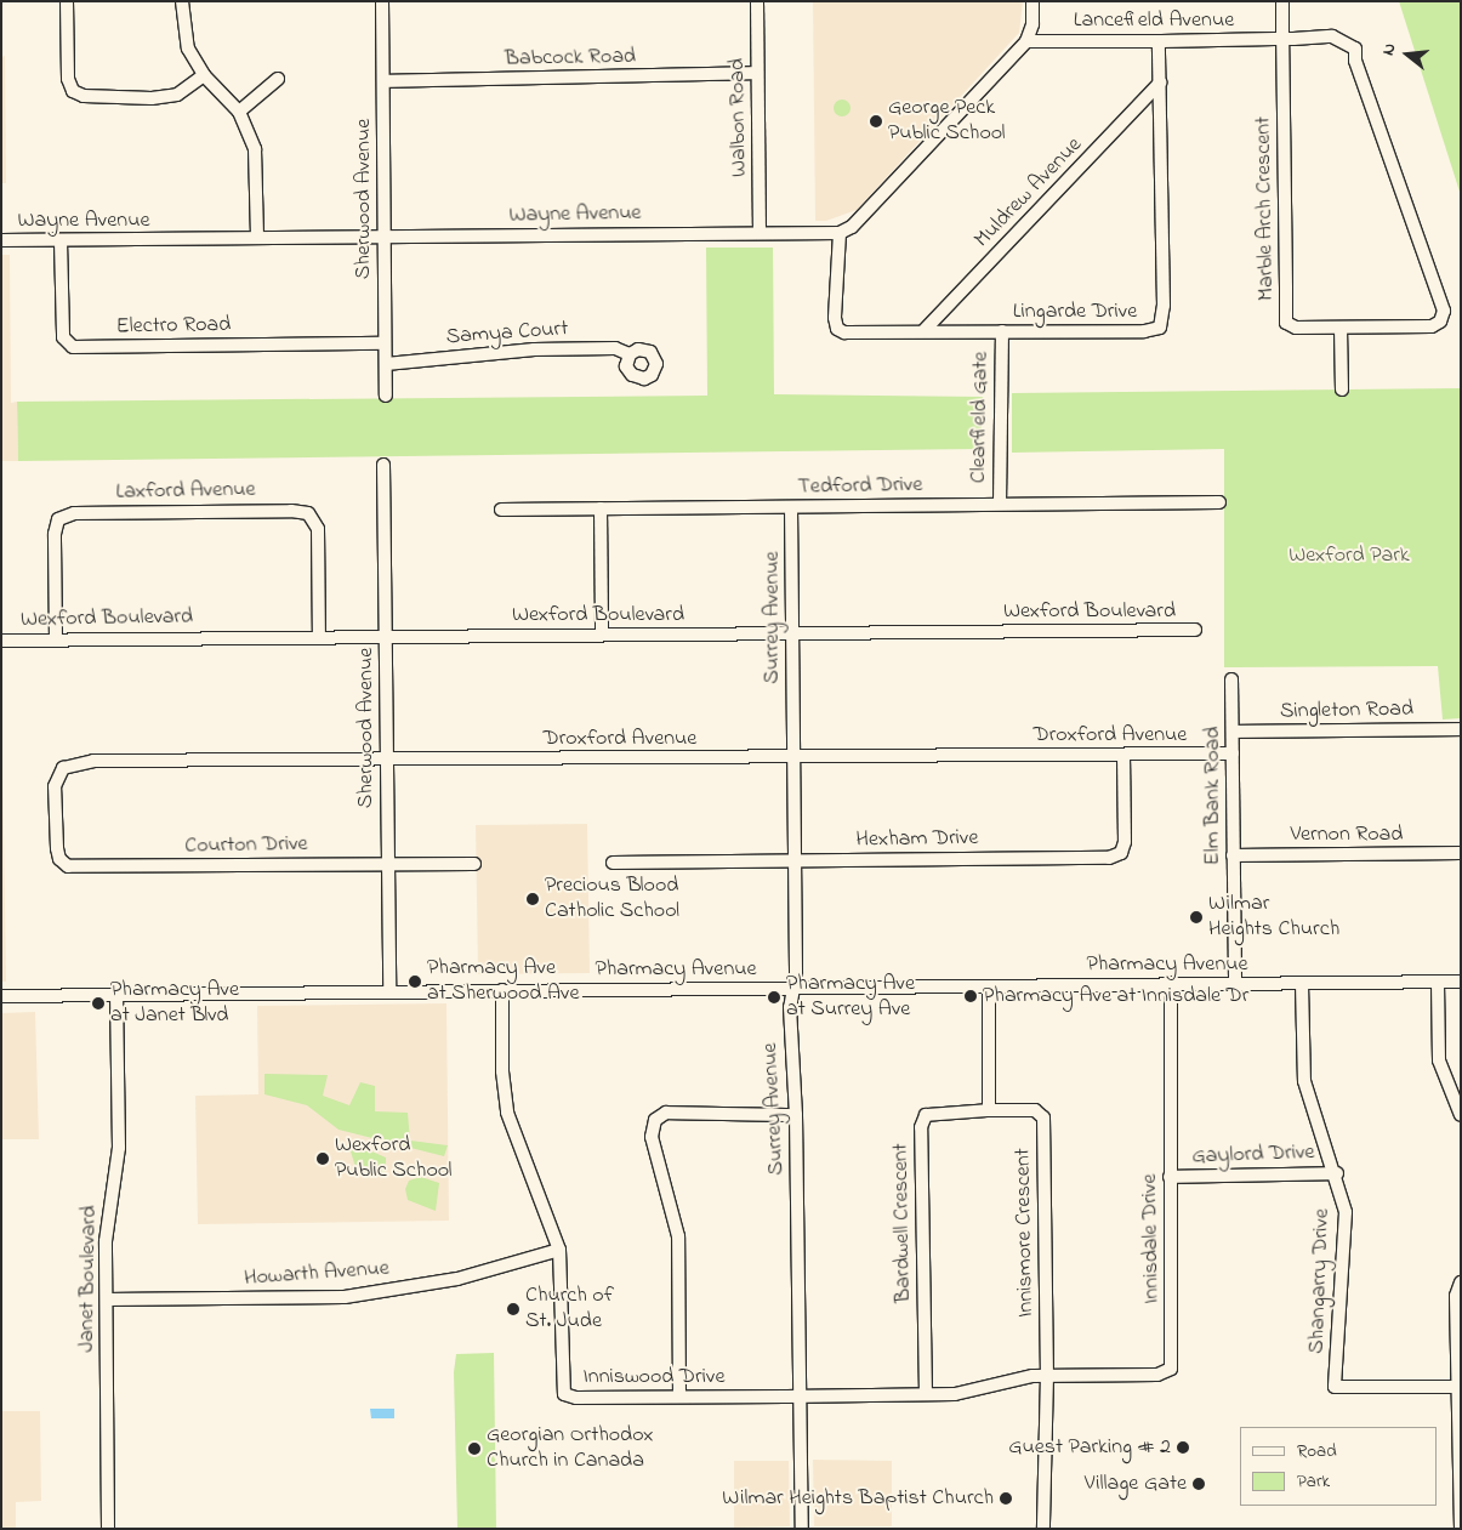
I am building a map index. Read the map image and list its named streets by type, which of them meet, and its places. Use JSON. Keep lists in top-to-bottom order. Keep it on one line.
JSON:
{"streets":{"street":["Lancefield Avenue","Babcock Road","Walbon Road","Muldrew Avenue","Sherwood Avenue","Marble Arch Crescent","Wayne Avenue","Lingarde Drive","Electro Road","Samya Court","Clearfield Gate","Tedford Drive","Laxford Avenue","Wexford Boulevard","Surrey Avenue","Singleton Road","Droxford Avenue","Elm Bank Road","Vernon Road","Hexham Drive","Courton Drive","Pharmacy Avenue","Gaylord Drive","Bardwell Crescent","Innismore Crescent","Innisdale Drive","Howarth Avenue","Janet Boulevard","Shangarry Drive","Inniswood Drive"]},"crossings":[["Lancefield Avenue","Marble Arch Crescent"],["Lancefield Avenue","Lingarde Drive"],["Babcock Road","Walbon Road"],["Babcock Road","Sherwood Avenue"],["Walbon Road","Wayne Avenue"],["Muldrew Avenue","Lingarde Drive"],["Sherwood Avenue","Wayne Avenue"],["Sherwood Avenue","Electro Road"],["Sherwood Avenue","Samya Court"],["Sherwood Avenue","Wexford Boulevard"],["Sherwood Avenue","Droxford Avenue"],["Sherwood Avenue","Courton Drive"],["Sherwood Avenue","Pharmacy Avenue"],["Wayne Avenue","Lingarde Drive"],["Wayne Avenue","Electro Road"],["Lingarde Drive","Clearfield Gate"],["Clearfield Gate","Tedford Drive"],["Tedford Drive","Surrey Avenue"],["Laxford Avenue","Wexford Boulevard"],["Wexford Boulevard","Surrey Avenue"],["Surrey Avenue","Droxford Avenue"],["Surrey Avenue","Hexham Drive"],["Surrey Avenue","Pharmacy Avenue"],["Surrey Avenue","Inniswood Drive"],["Singleton Road","Elm Bank Road"],["Droxford Avenue","Elm Bank Road"],["Droxford Avenue","Hexham Drive"],["Droxford Avenue","Courton Drive"],["Elm Bank Road","Vernon Road"],["Elm Bank Road","Pharmacy Avenue"],["Pharmacy Avenue","Innisdale Drive"],["Pharmacy Avenue","Janet Boulevard"],["Pharmacy Avenue","Shangarry Drive"],["Pharmacy Avenue","Inniswood Drive"],["Gaylord Drive","Innisdale Drive"],["Gaylord Drive","Shangarry Drive"],["Bardwell Crescent","Innismore Crescent"],["Bardwell Crescent","Inniswood Drive"],["Innismore Crescent","Innisdale Drive"],["Innismore Crescent","Inniswood Drive"],["Innisdale Drive","Inniswood Drive"],["Howarth Avenue","Janet Boulevard"],["Howarth Avenue","Inniswood Drive"]],"parks":["Wexford Park"],"places":["George Peck Public School","Precious Blood Catholic School","Wilmar Heights Church","Pharmacy Ave at Sherwood Ave","Pharmacy Ave at Innisdale Dr","Pharmacy Ave at Surrey Ave","Pharmacy Ave at Janet Blvd","Wexford Public School","Church of St. Jude","Guest Parking # 2","Georgian Orthodox Church in Canada","Village Gate","Wilmar Heights Baptist Church"],"legend":["Road","Park"],"north":"left"}
